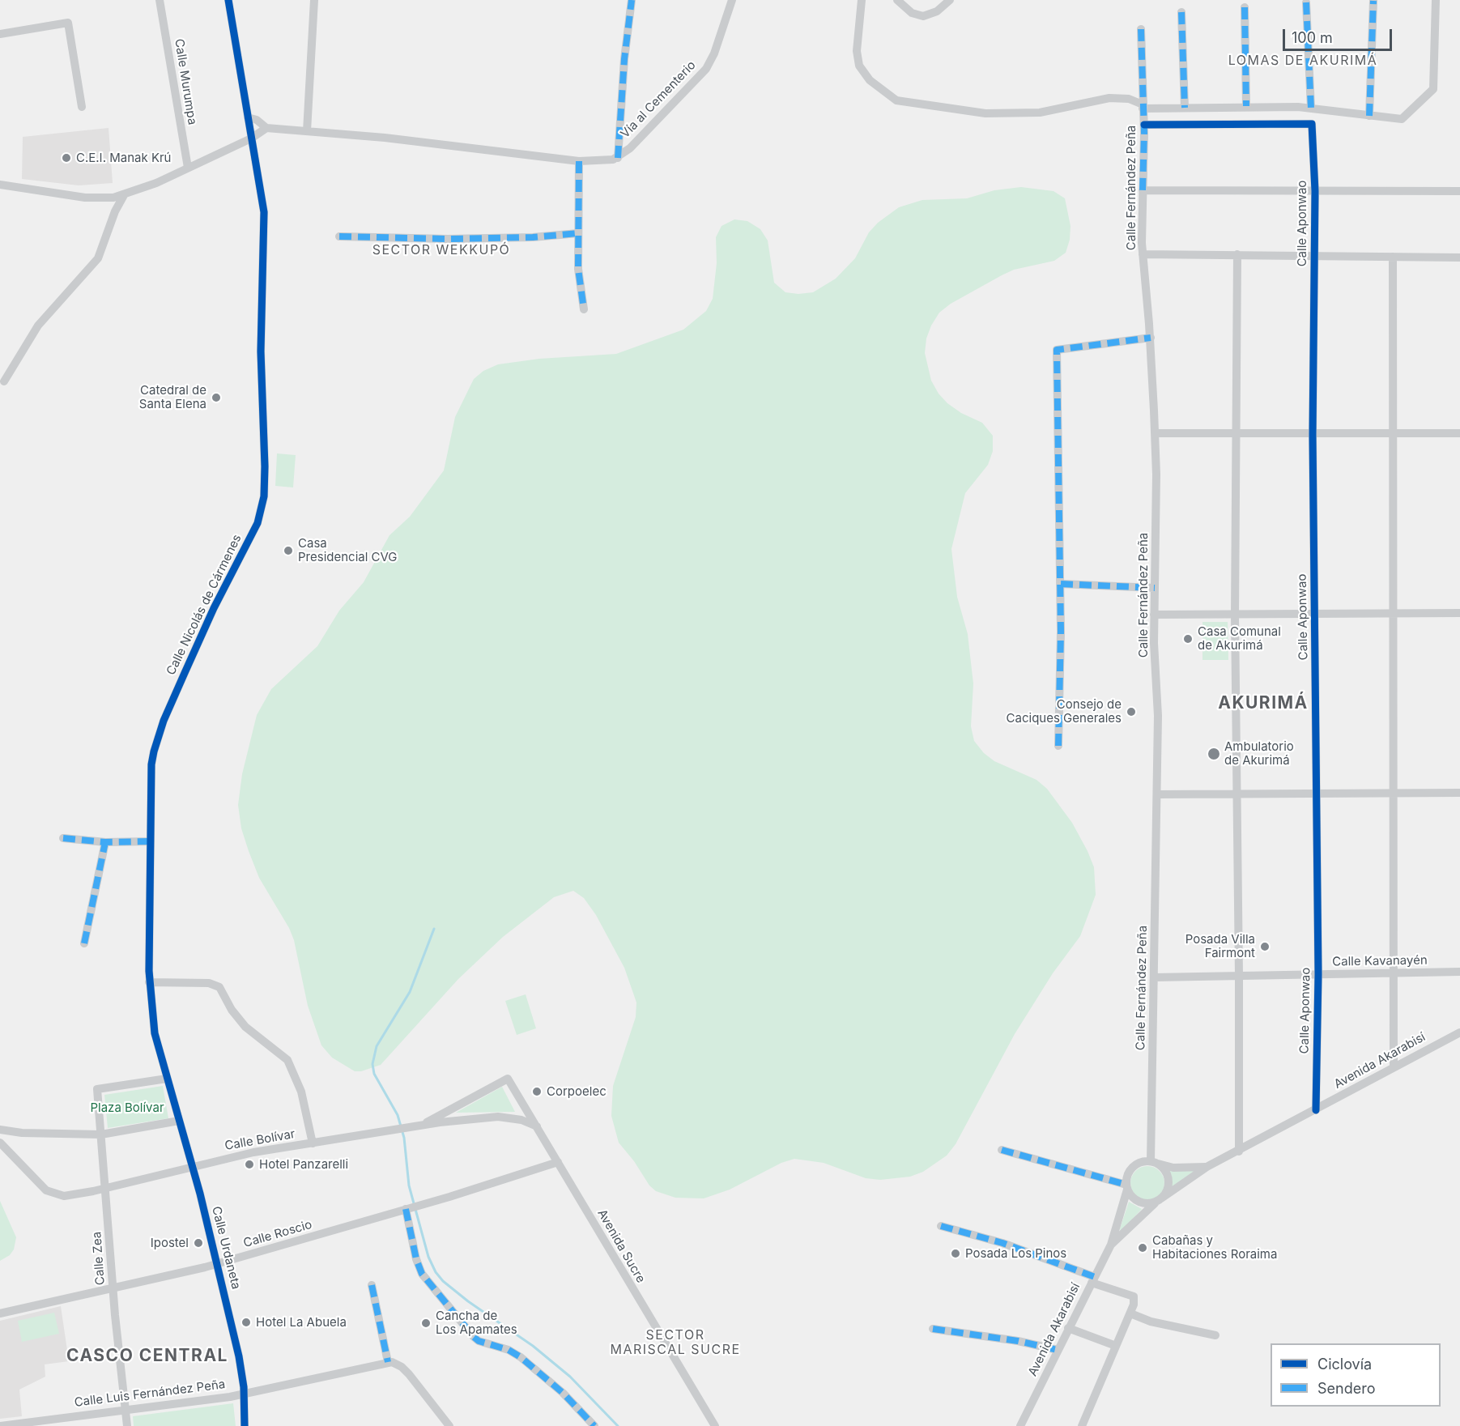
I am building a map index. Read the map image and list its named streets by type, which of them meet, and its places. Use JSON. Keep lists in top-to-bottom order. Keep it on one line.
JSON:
{"streets":{"street":["Calle Murumpa","Vía al Cementerio","Calle Fernández Peña","Calle Aponwao","Calle Nicolás de Cármenes","Calle Kavanayén","Avenida Akarabisí","Calle Bolívar","Calle Roscio","Avenida Sucre","Calle Urdaneta","Calle Zea","Calle Luis Fernández Peña"]},"crossings":[["Calle Fernández Peña","Calle Aponwao"],["Calle Fernández Peña","Calle Kavanayén"],["Calle Fernández Peña","Avenida Akarabisí"],["Calle Aponwao","Calle Kavanayén"],["Calle Aponwao","Avenida Akarabisí"],["Calle Nicolás de Cármenes","Calle Urdaneta"],["Calle Nicolás de Cármenes","Calle Zea"],["Calle Bolívar","Avenida Sucre"],["Calle Bolívar","Calle Urdaneta"],["Calle Bolívar","Calle Zea"],["Calle Roscio","Avenida Sucre"],["Calle Roscio","Calle Urdaneta"],["Calle Roscio","Calle Zea"],["Calle Urdaneta","Calle Zea"],["Calle Urdaneta","Calle Luis Fernández Peña"],["Calle Zea","Calle Luis Fernández Peña"]],"districts":["LOMAS DE AKURIMÁ","SECTOR WEKKUPÓ","AKURIMÁ","SECTOR MARISCAL SUCRE","CASCO CENTRAL"],"parks":["Plaza Bolívar"],"places":["C.E.I. Manak Krú","Catedral de Santa Elena","Casa Presidencial CVG","Casa Comunal de Akurimá","Consejo de Caciques Generales","Ambulatorio de Akurimá","Posada Villa Fairmont","Corpoelec","Hotel Panzarelli","Ipostel","Cabañas y Habitaciones Roraima","Posada Los Pinos","Hotel La Abuela","Cancha de Los Apamates"],"legend":["Ciclovía","Sendero"],"scale_bar":"100 m"}
